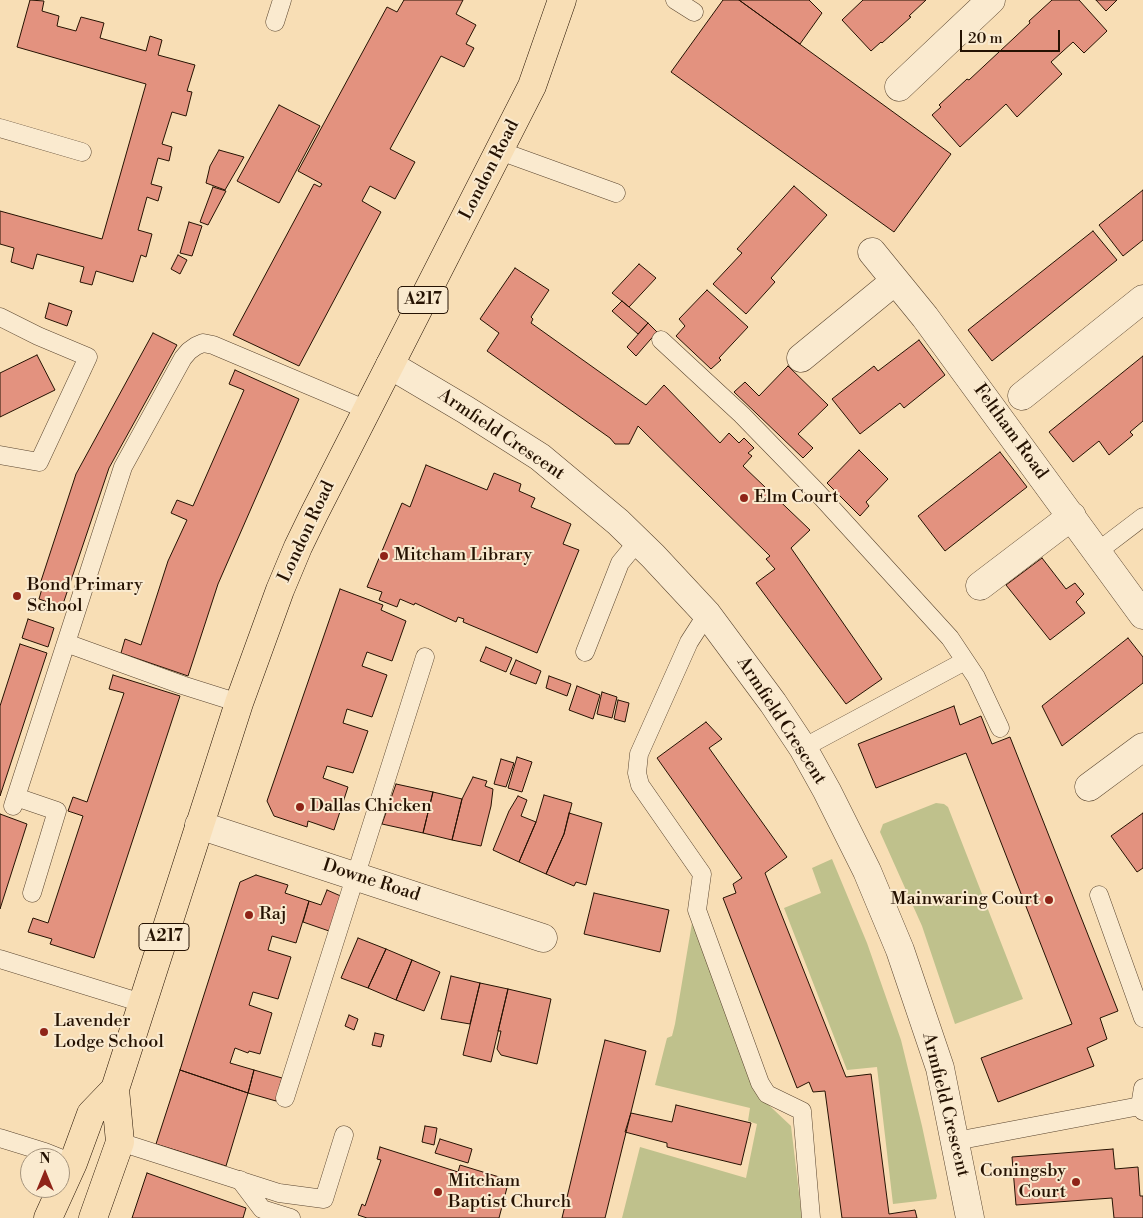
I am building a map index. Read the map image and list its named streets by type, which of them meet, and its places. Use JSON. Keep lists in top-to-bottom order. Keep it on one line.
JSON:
{"streets":{"main road":["London Road","A217"],"street":["Feltham Road","Armfield Crescent","Downe Road"]},"crossings":[["London Road","A217"],["London Road","Armfield Crescent"],["London Road","Downe Road"]],"places":["Elm Court","Mitcham Library","Bond Primary School","Dallas Chicken","Mainwaring Court","Raj","Lavender Lodge School","Coningsby Court","Mitcham Baptist Church"],"scale_bar":"20 m","north":"top"}
